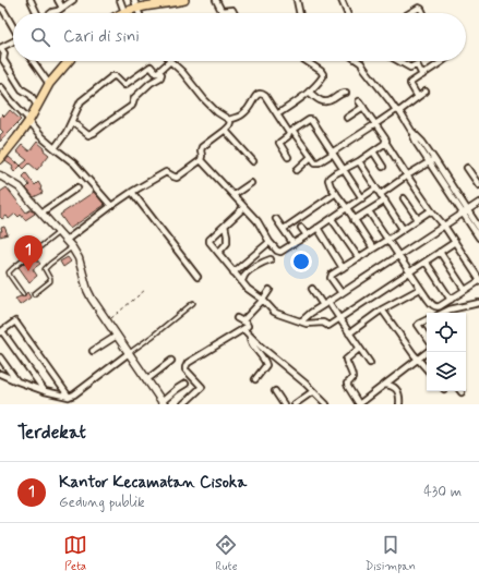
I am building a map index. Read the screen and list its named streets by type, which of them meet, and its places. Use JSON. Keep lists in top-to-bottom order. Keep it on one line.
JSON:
{"page":{"search":"Cari di sini","pins":"1","heading":"Terdekat","list":[{"mark":"1","name":"Kantor Kecamatan Cisoka","note":"Gedung publik","value":"430 m"}],"nav":["Peta","Rute","Disimpan"]}}
